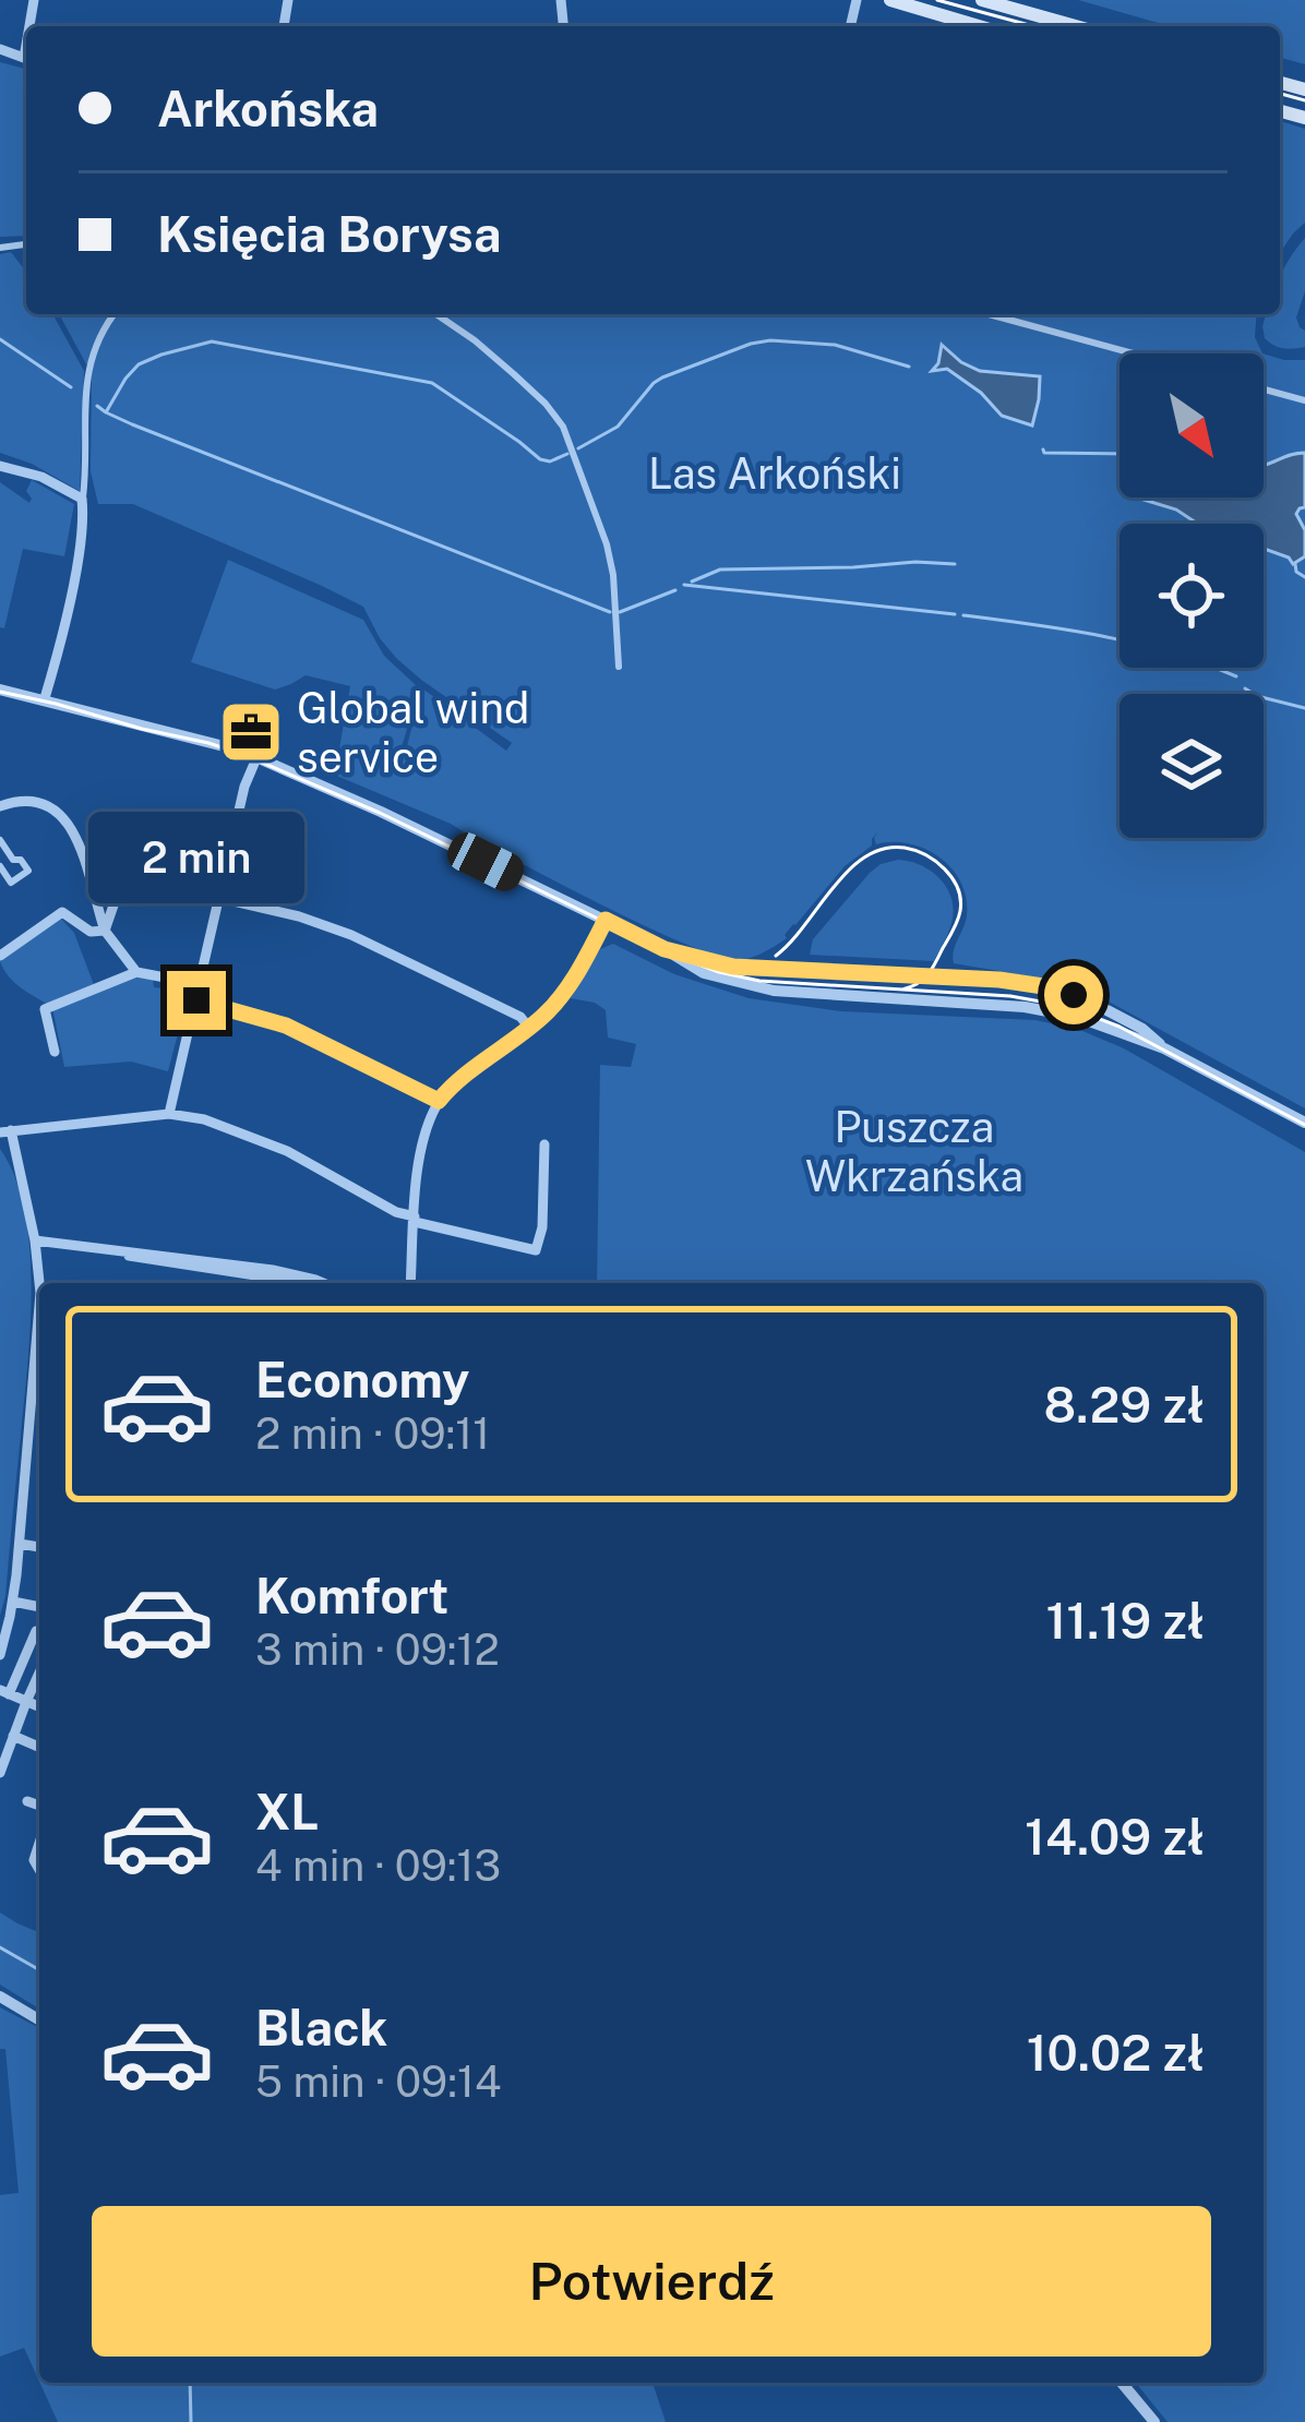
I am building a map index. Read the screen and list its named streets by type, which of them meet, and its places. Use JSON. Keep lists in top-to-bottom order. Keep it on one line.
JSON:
{"parks":["Las Arkoński","Puszcza Wkrzańska"],"places":{"office":["Global wind service"]},"north":"bottom right","page":{"banner":["Arkońska","Księcia Borysa"],"bubble":"2 min","list":[{"name":"Economy","note":"2 min · 09:11","value":"8.29 zł"},{"name":"Komfort","note":"3 min · 09:12","value":"11.19 zł"},{"name":"XL","note":"4 min · 09:13","value":"14.09 zł"},{"name":"Black","note":"5 min · 09:14","value":"10.02 zł"}],"buttons":"Potwierdź"}}
